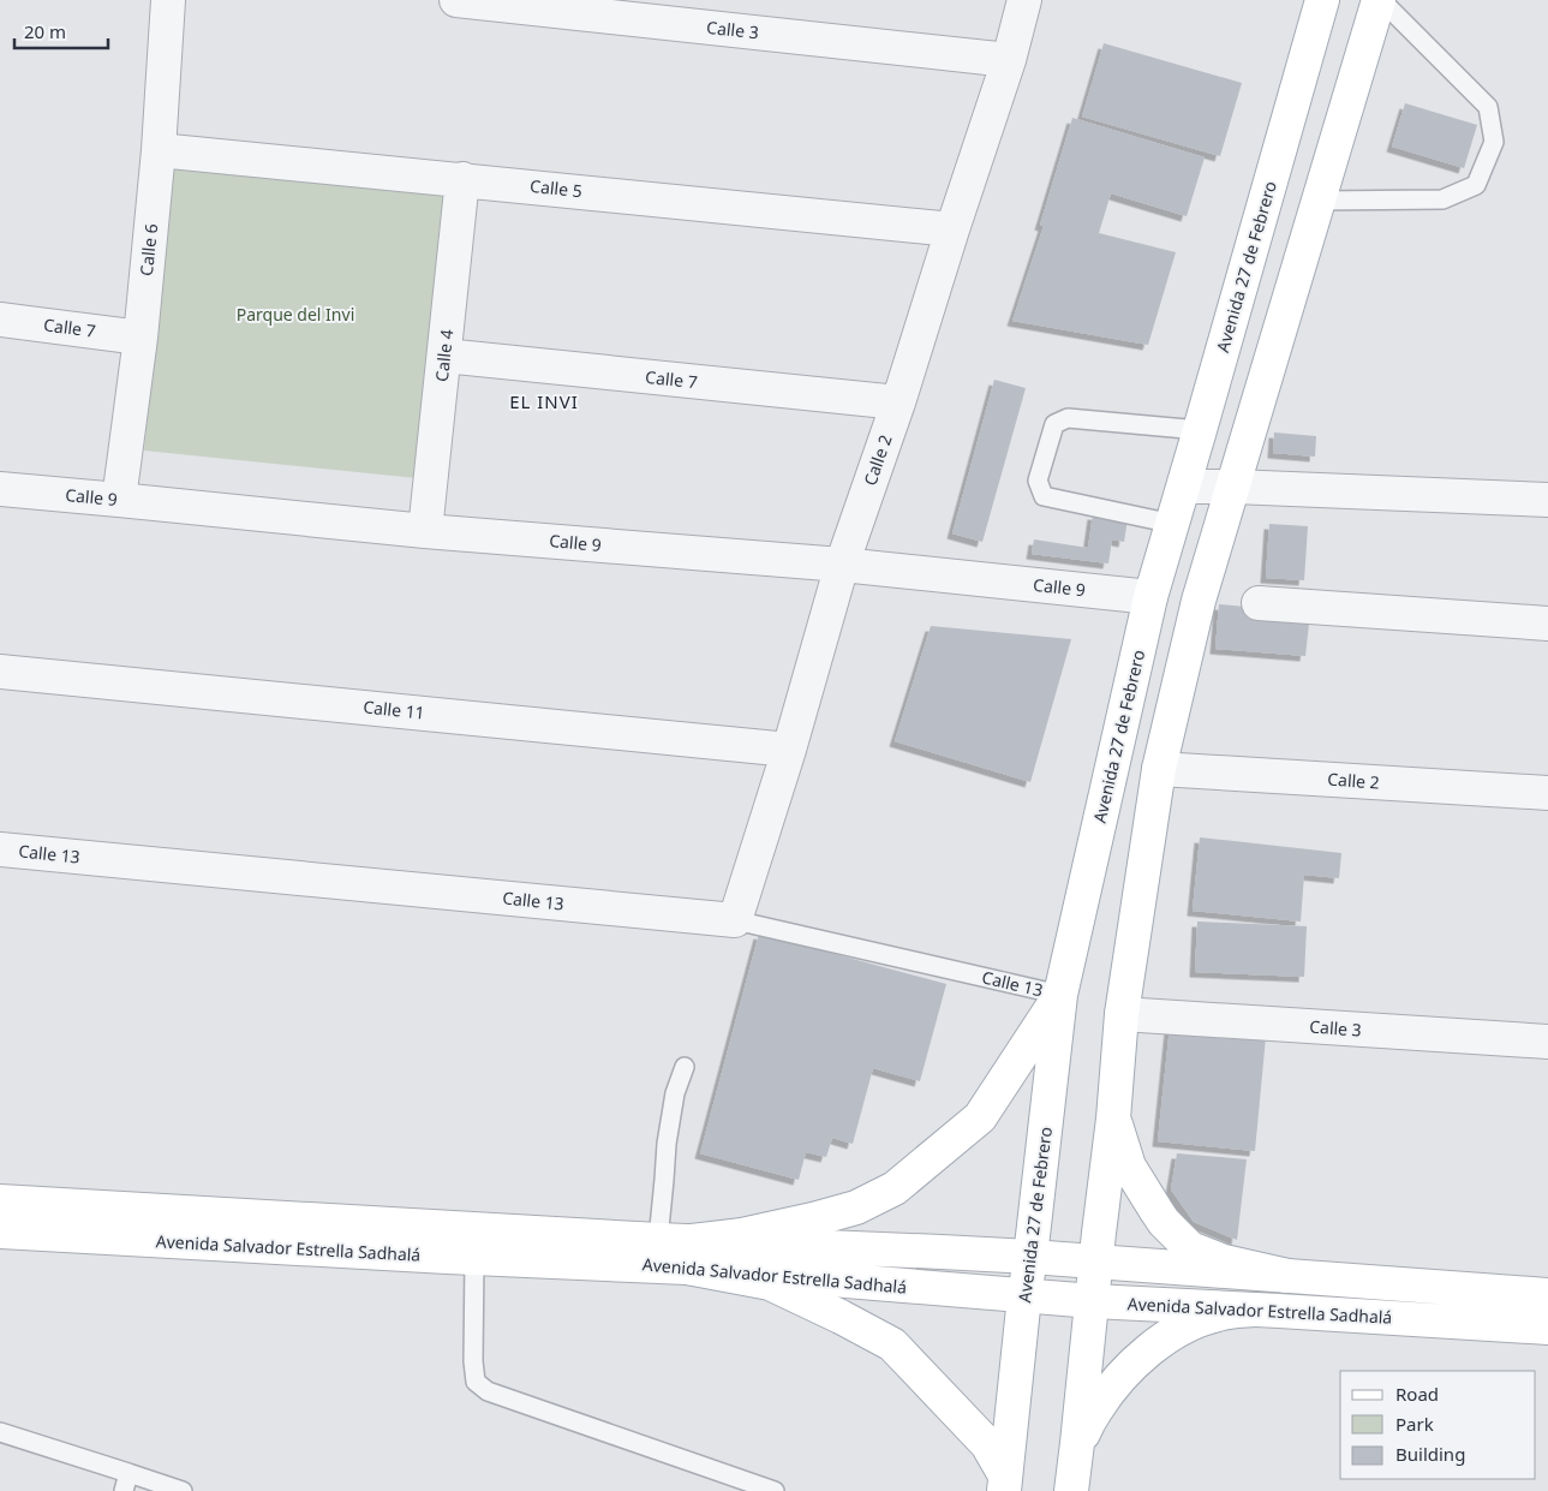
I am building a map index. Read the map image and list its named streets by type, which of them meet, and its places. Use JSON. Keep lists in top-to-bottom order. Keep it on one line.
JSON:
{"streets":{"main road":["Avenida 27 de Febrero","Avenida Salvador Estrella Sadhalá"],"street":["Calle 3","Calle 5","Calle 6","Calle 7","Calle 4","Calle 2","Calle 9","Calle 11","Calle 13"]},"crossings":[["Calle 3","Calle 2"],["Calle 5","Calle 6"],["Calle 5","Calle 4"],["Calle 5","Calle 2"],["Calle 6","Calle 7"],["Calle 6","Calle 9"],["Avenida 27 de Febrero","Calle 9"],["Avenida 27 de Febrero","Calle 13"],["Avenida 27 de Febrero","Avenida Salvador Estrella Sadhalá"],["Calle 7","Calle 4"],["Calle 7","Calle 2"],["Calle 4","Calle 9"],["Calle 2","Calle 9"],["Calle 2","Calle 11"],["Calle 2","Calle 13"]],"districts":["EL INVI"],"parks":["Parque del Invi"],"legend":["Road","Park","Building"],"scale_bar":"20 m"}
